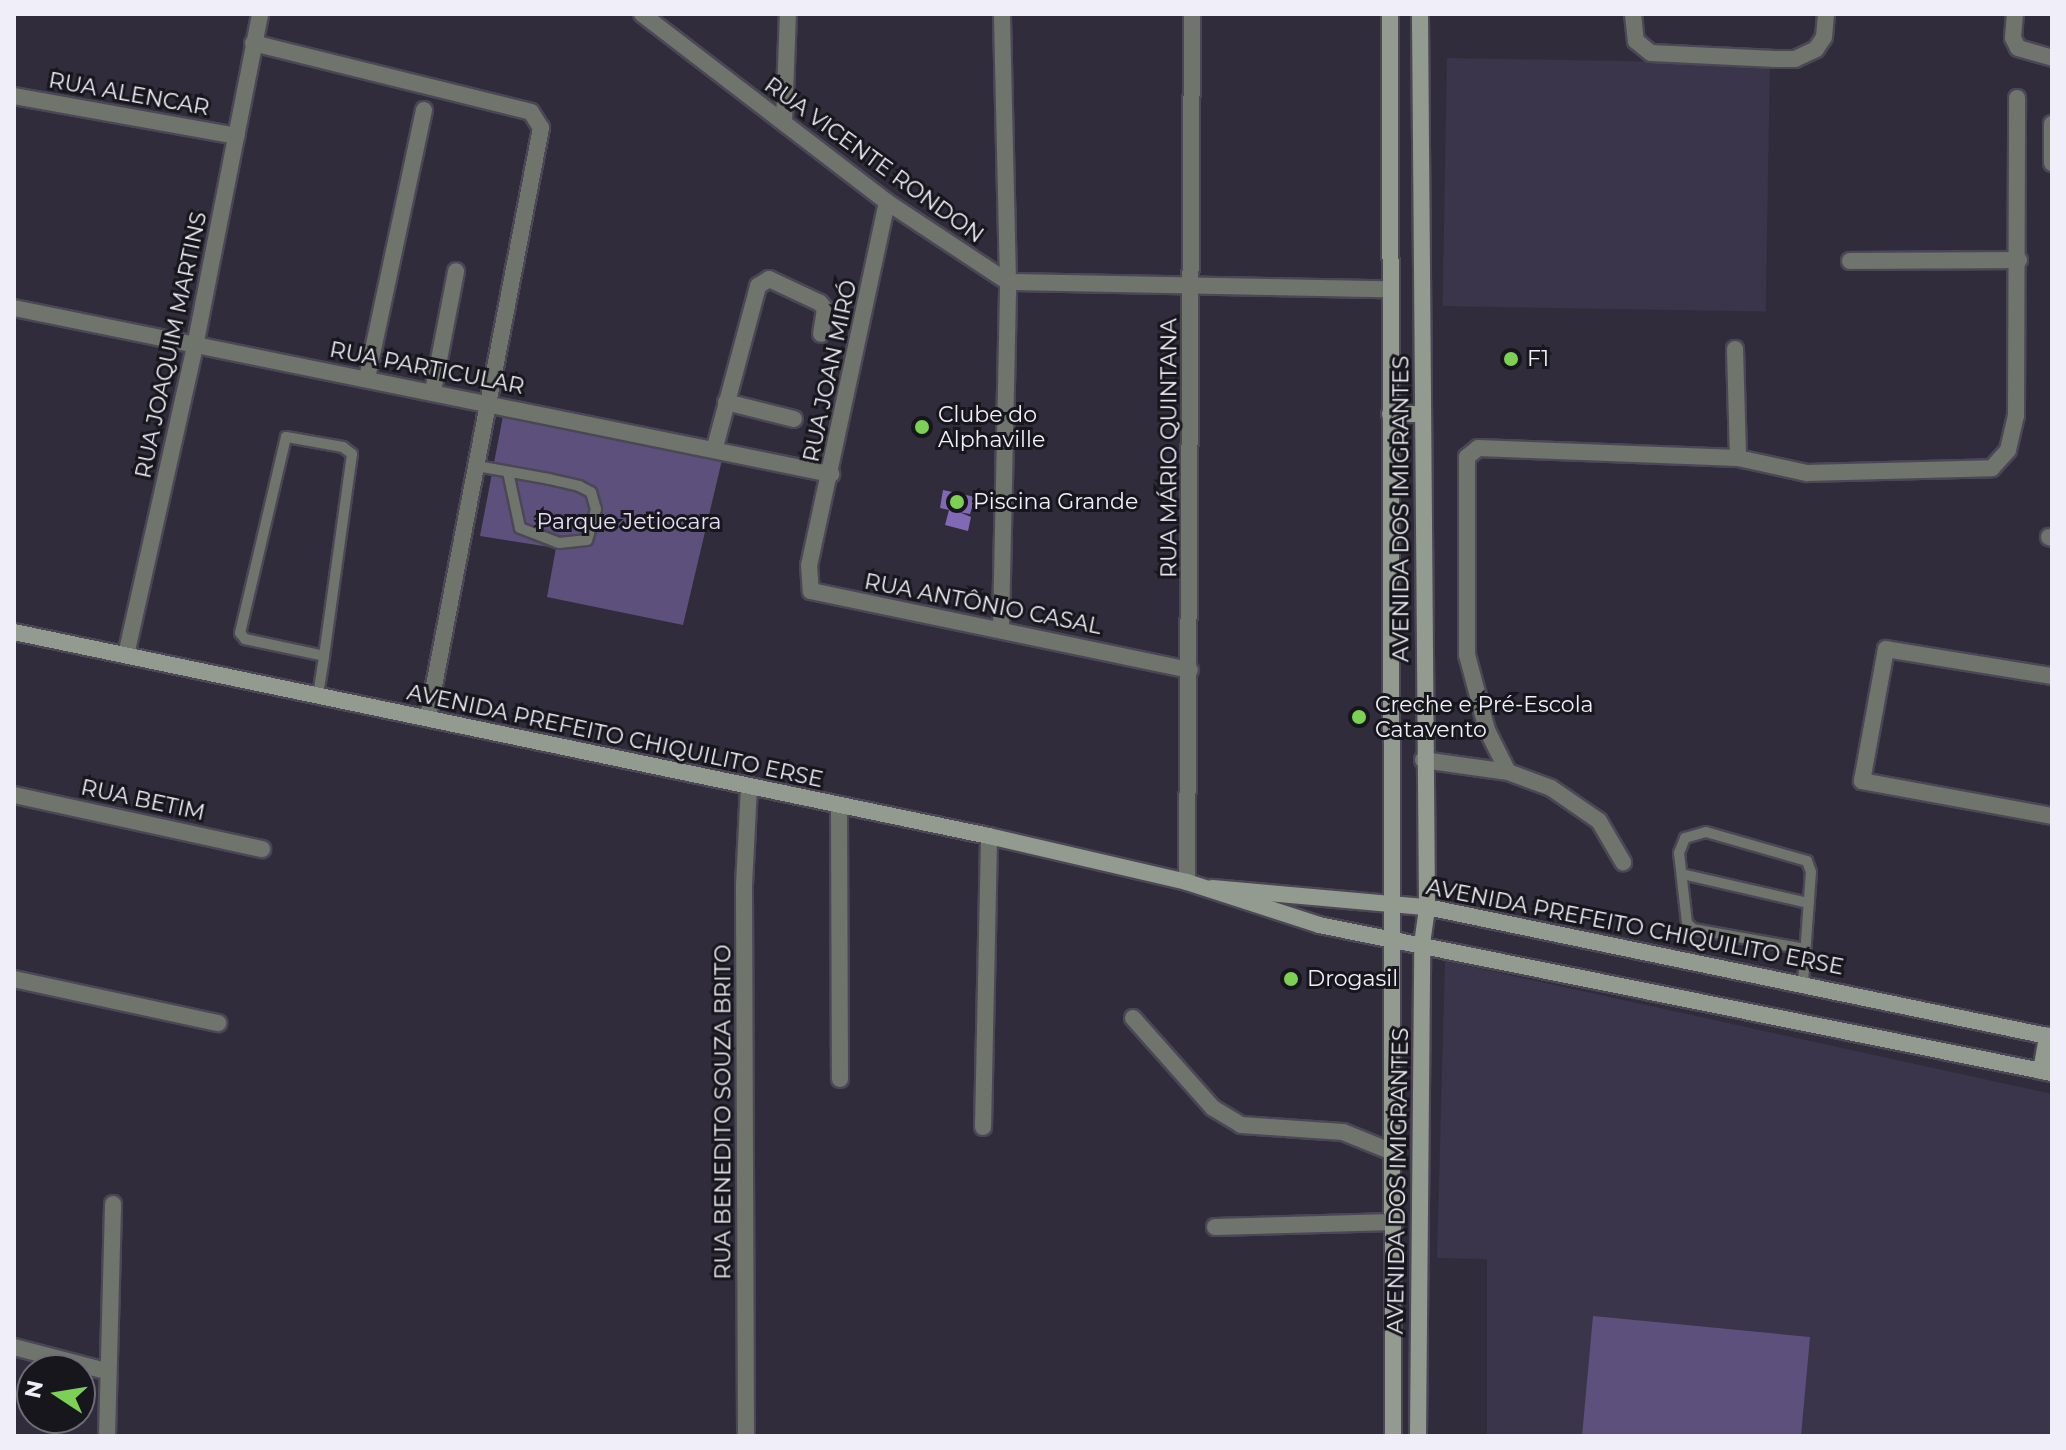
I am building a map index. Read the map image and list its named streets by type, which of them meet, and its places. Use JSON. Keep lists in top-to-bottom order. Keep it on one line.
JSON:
{"streets":{"main road":["AVENIDA DOS IMIGRANTES","AVENIDA PREFEITO CHIQUILITO ERSE"],"street":["RUA ALENCAR","RUA VICENTE RONDON","RUA JOAQUIM MARTINS","RUA PARTICULAR","RUA JOAN MIRÓ","RUA MÁRIO QUINTANA","RUA ANTÔNIO CASAL","RUA BETIM","RUA BENEDITO SOUZA BRITO"]},"crossings":[["RUA ALENCAR","RUA JOAQUIM MARTINS"],["RUA VICENTE RONDON","RUA JOAN MIRÓ"],["RUA JOAQUIM MARTINS","RUA PARTICULAR"],["RUA JOAQUIM MARTINS","AVENIDA PREFEITO CHIQUILITO ERSE"],["RUA PARTICULAR","RUA JOAN MIRÓ"],["RUA JOAN MIRÓ","RUA ANTÔNIO CASAL"],["RUA MÁRIO QUINTANA","RUA ANTÔNIO CASAL"],["RUA MÁRIO QUINTANA","AVENIDA PREFEITO CHIQUILITO ERSE"],["AVENIDA DOS IMIGRANTES","AVENIDA PREFEITO CHIQUILITO ERSE"],["AVENIDA PREFEITO CHIQUILITO ERSE","RUA BENEDITO SOUZA BRITO"]],"parks":["Parque Jetiocara"],"places":["F1","Clube do Alphaville","Piscina Grande","Creche e Pré-Escola Catavento","Drogasil"],"north":"left"}
